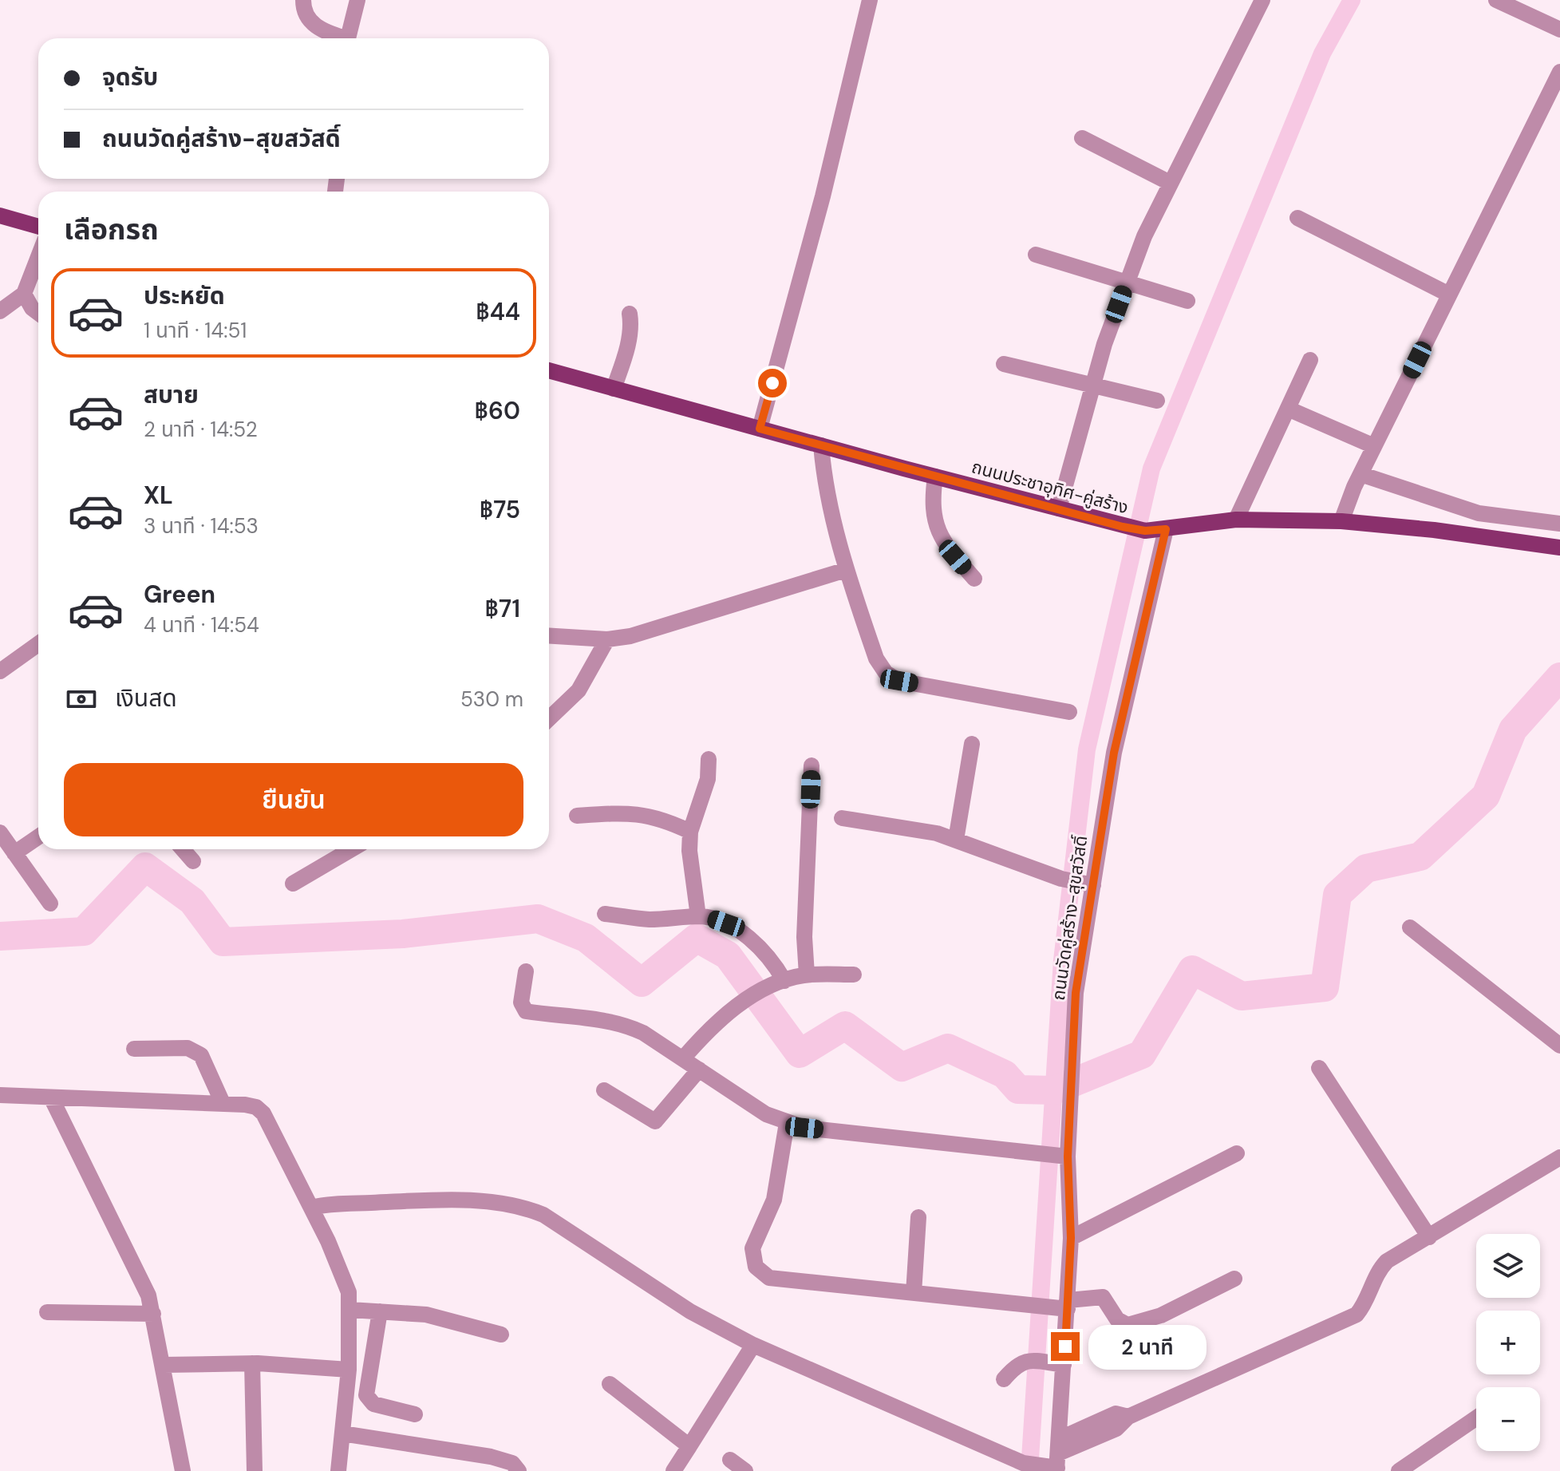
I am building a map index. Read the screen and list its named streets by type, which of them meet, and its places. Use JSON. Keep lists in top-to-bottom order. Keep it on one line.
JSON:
{"streets":{"main road":["ถนนประชาอุทิศ-คู่สร้าง"],"street":["ถนนวัดคู่สร้าง-สุขสวัสดิ์"]},"crossings":[["ถนนประชาอุทิศ-คู่สร้าง","ถนนวัดคู่สร้าง-สุขสวัสดิ์"]],"page":{"banner":["จุดรับ","ถนนวัดคู่สร้าง-สุขสวัสดิ์"],"heading":"เลือกรถ","list":[{"name":"ประหยัด","note":"1 นาที · 14:51","value":"฿44"},{"name":"สบาย","note":"2 นาที · 14:52","value":"฿60"},{"name":"XL","note":"3 นาที · 14:53","value":"฿75"},{"name":"Green","note":"4 นาที · 14:54","value":"฿71"}],"pay":["เงินสด","530 m"],"buttons":"ยืนยัน","map_buttons":["+","−"],"bubble":"2 นาที"}}
